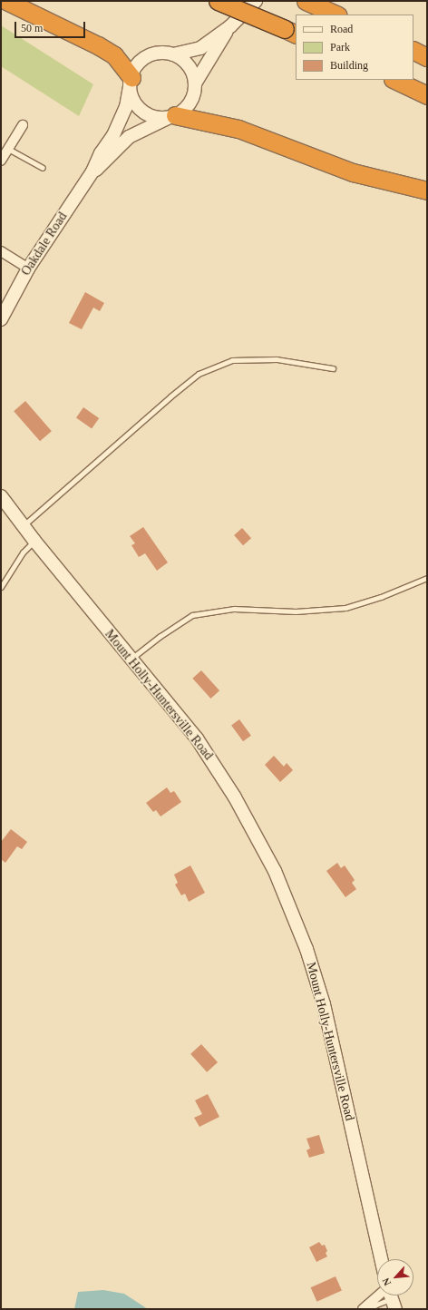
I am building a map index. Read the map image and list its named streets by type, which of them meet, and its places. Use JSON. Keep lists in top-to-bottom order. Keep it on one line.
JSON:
{"streets":{"main road":["Oakdale Road","Mount Holly-Huntersville Road"]},"legend":["Road","Park","Building"],"scale_bar":"50 m","north":"bottom left"}
